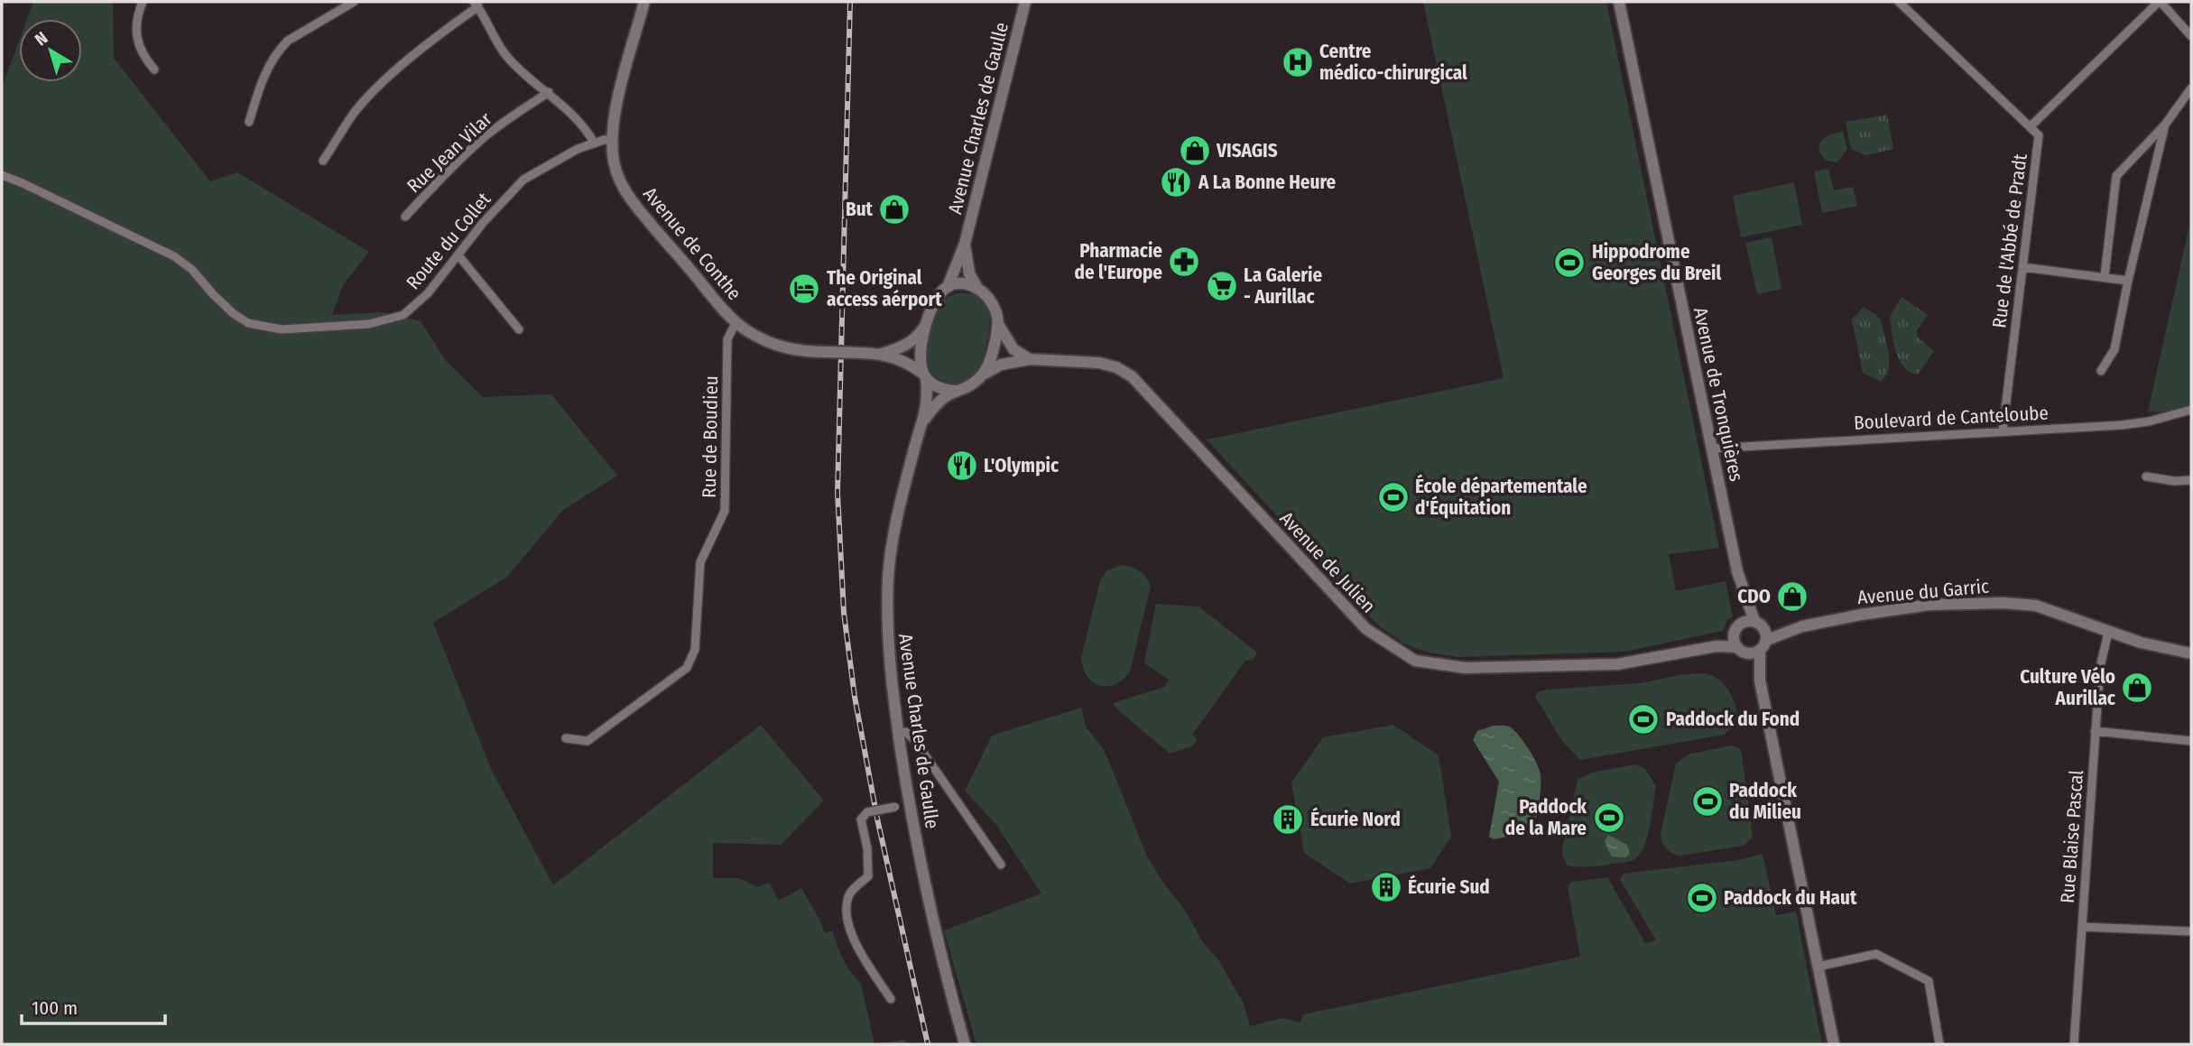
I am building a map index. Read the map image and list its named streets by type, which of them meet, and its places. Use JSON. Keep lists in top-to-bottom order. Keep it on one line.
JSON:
{"streets":{"street":["Avenue Charles de Gaulle","Rue Jean Vilar","Route du Collet","Rue de l'Abbé de Pradt","Avenue de Conthe","Avenue de Tronquières","Boulevard de Canteloube","Rue de Boudieu","Avenue de Julien","Avenue du Garric","Rue Blaise Pascal"]},"crossings":[["Avenue Charles de Gaulle","Avenue de Conthe"],["Avenue Charles de Gaulle","Avenue de Julien"],["Route du Collet","Avenue de Conthe"],["Rue de l'Abbé de Pradt","Boulevard de Canteloube"],["Avenue de Conthe","Rue de Boudieu"],["Avenue de Conthe","Avenue de Julien"],["Avenue de Tronquières","Boulevard de Canteloube"],["Avenue de Tronquières","Avenue de Julien"],["Avenue de Tronquières","Avenue du Garric"],["Avenue de Julien","Avenue du Garric"],["Avenue du Garric","Rue Blaise Pascal"]],"places":{"hospital":["Centre médico-chirurgical"],"shop":["VISAGIS","But","CDO","Culture Vélo Aurillac"],"restaurant":["A La Bonne Heure","L'Olympic"],"pharmacy":["Pharmacie de l'Europe"],"sports":["Hippodrome Georges du Breil","École départementale d'Équitation","Paddock du Fond","Paddock du Milieu","Paddock de la Mare","Paddock du Haut"],"supermarket":["La Galerie - Aurillac"],"hotel":["The Original access aérport"],"building":["Écurie Nord","Écurie Sud"]},"scale_bar":"100 m","north":"top left"}
